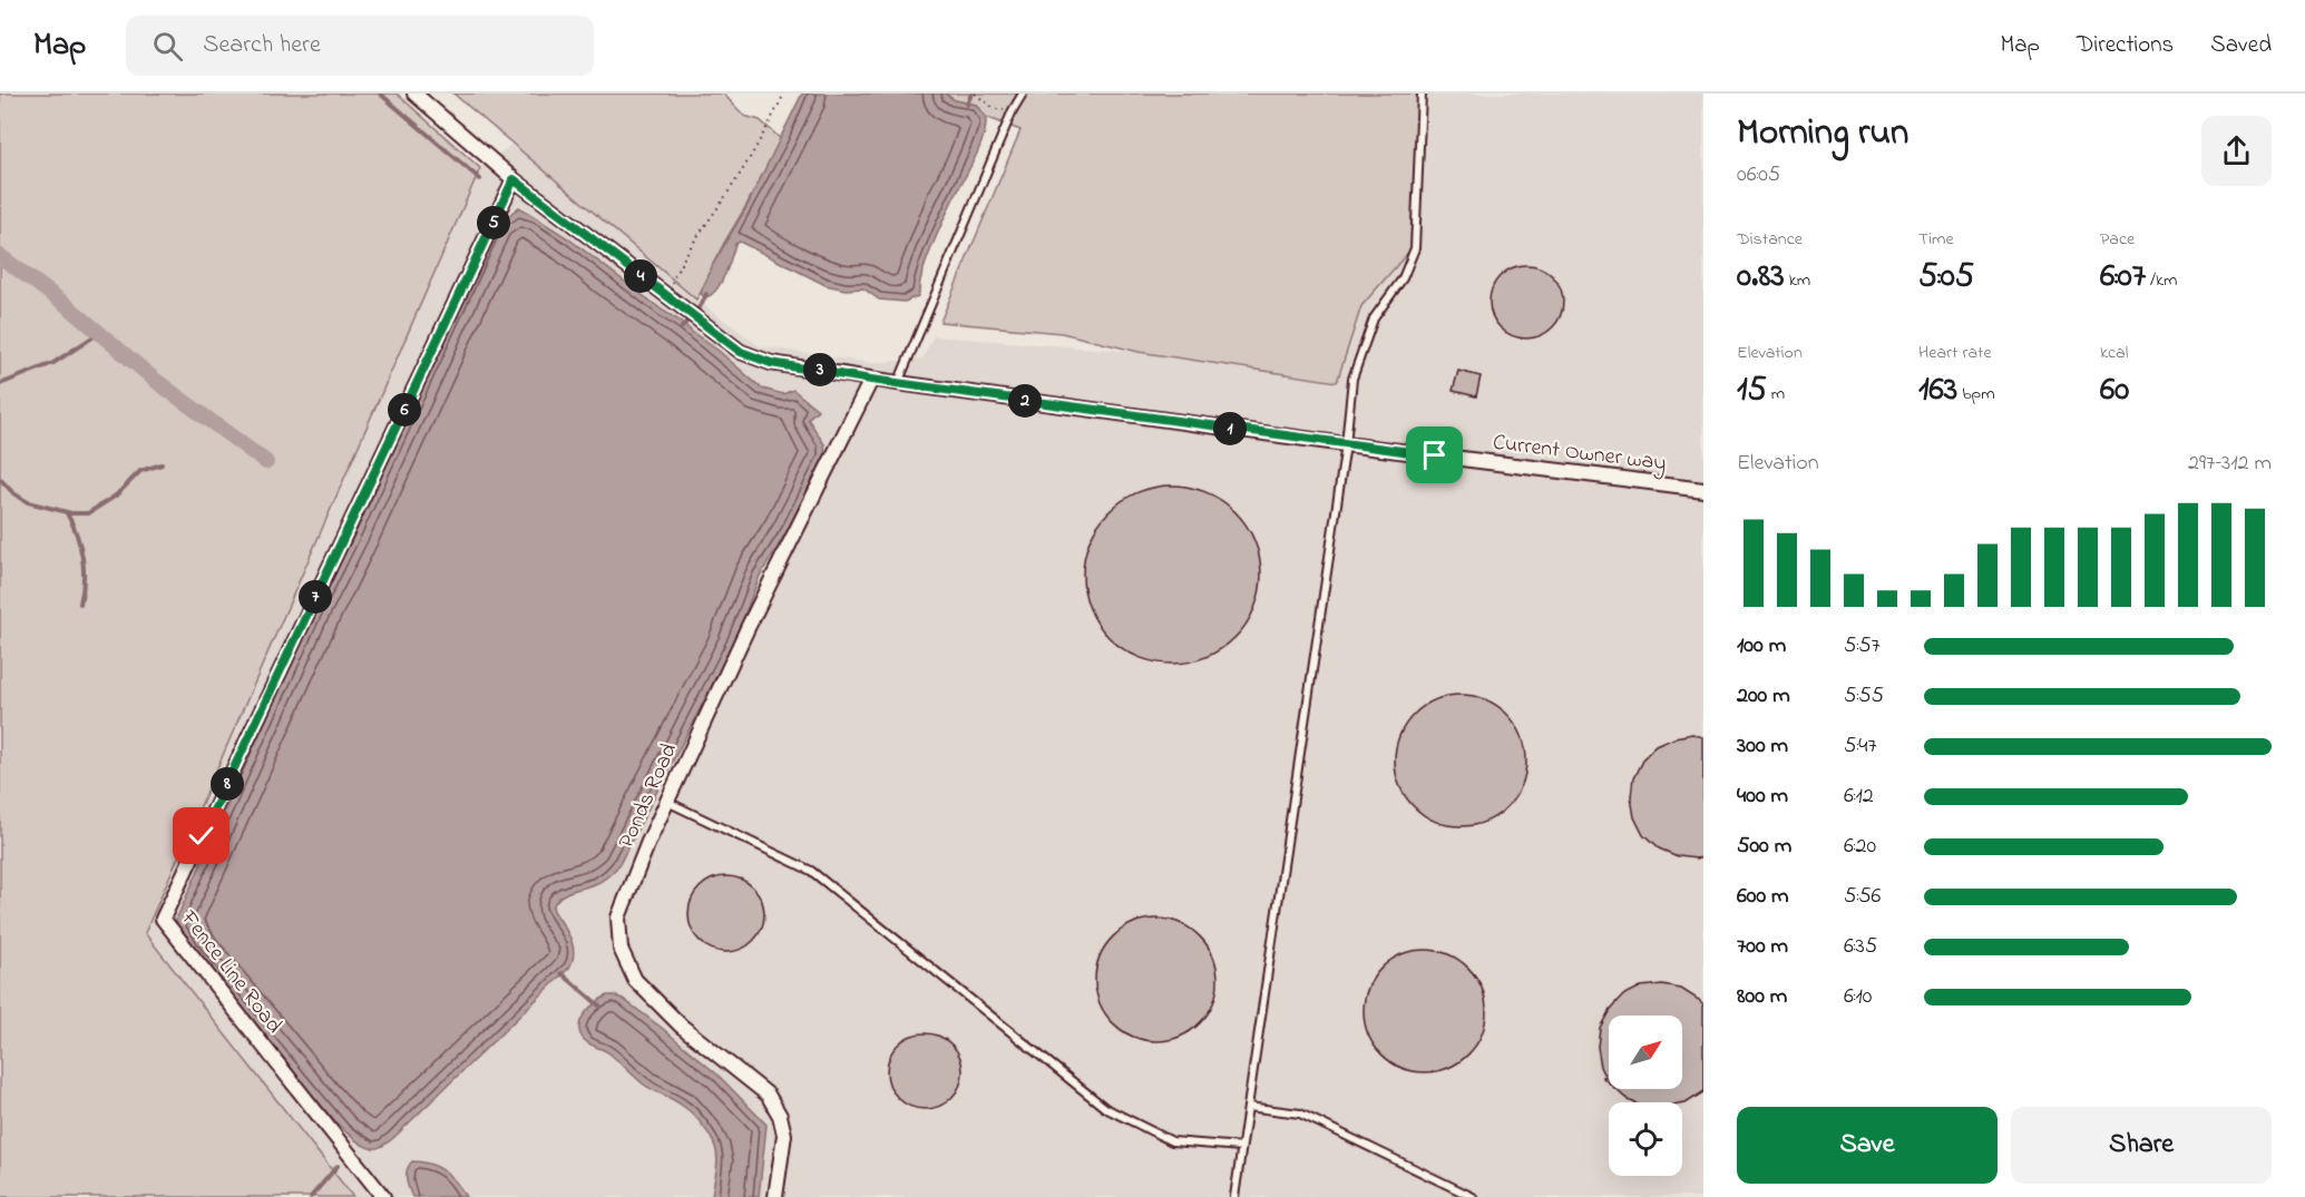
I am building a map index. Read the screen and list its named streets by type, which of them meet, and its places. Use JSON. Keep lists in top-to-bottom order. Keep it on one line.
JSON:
{"streets":{"street":["Current Owner way","Ponds Road","Fence Line Road"]},"crossings":[["Current Owner way","Ponds Road"],["Current Owner way","Fence Line Road"]],"north":"top right","page":{"header":"Map","search":"Search here","nav":["Map","Directions","Saved"],"heading":["Morning run","06:05"],"pins":["5","4","3","2","6","1","7","8"],"stats":[["Distance","0.83 km"],["Time","5:05"],["Pace","6:07 /km"],["Elevation","15 m"],["Heart rate","163 bpm"],["kcal","60"]],"chart":["Elevation","297–312 m"],"list":[{"name":"100 m","note":"5:57"},{"name":"200 m","note":"5:55"},{"name":"300 m","note":"5:47"},{"name":"400 m","note":"6:12"},{"name":"500 m","note":"6:20"},{"name":"600 m","note":"5:56"},{"name":"700 m","note":"6:35"},{"name":"800 m","note":"6:10"}],"buttons":["Save","Share"]}}
